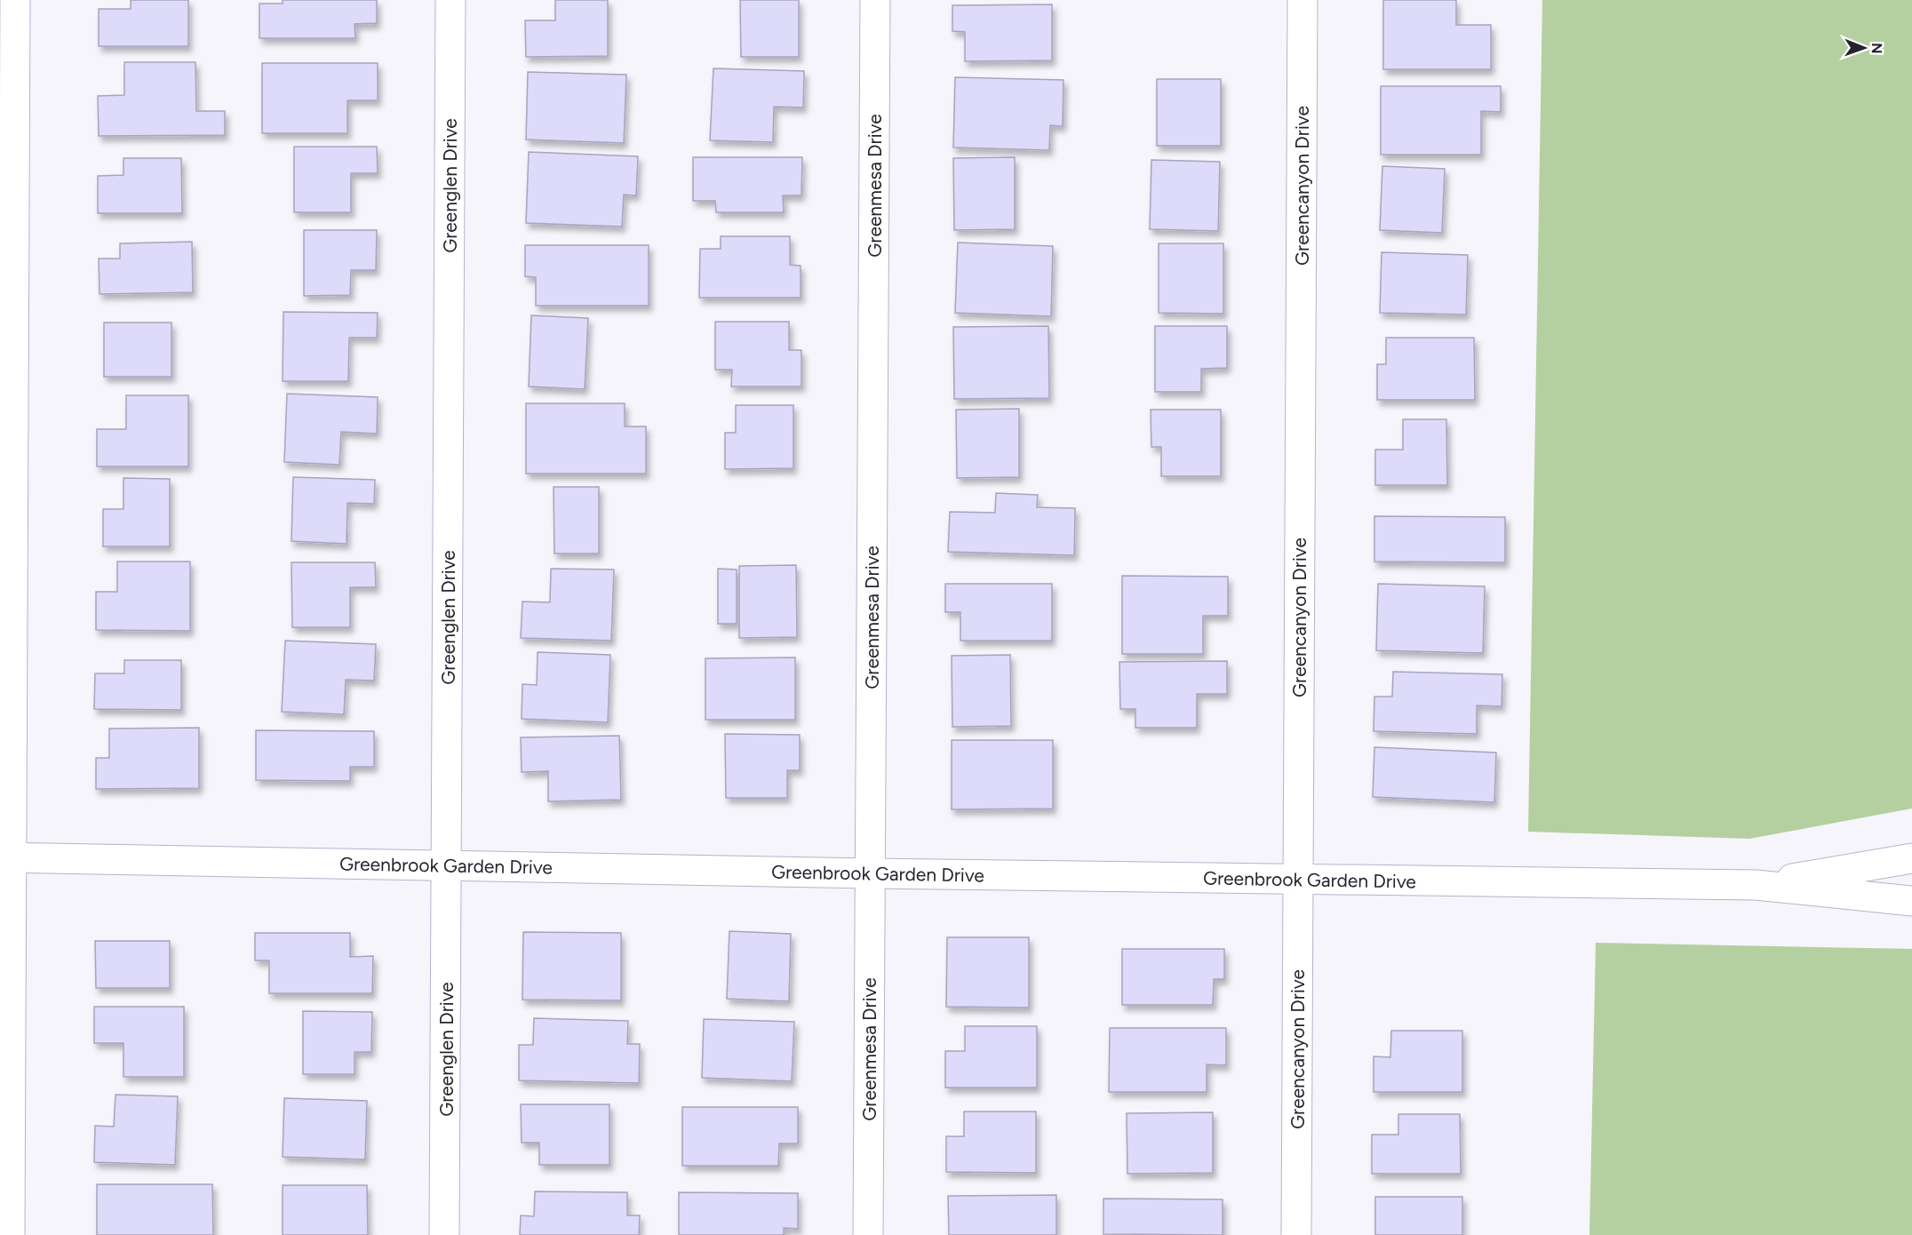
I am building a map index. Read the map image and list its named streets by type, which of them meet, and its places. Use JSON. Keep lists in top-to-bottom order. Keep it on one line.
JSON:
{"streets":{"street":["Greenglen Drive","Greenmesa Drive","Greencanyon Drive","Greenbrook Garden Drive"]},"crossings":[["Greenglen Drive","Greenbrook Garden Drive"],["Greenmesa Drive","Greenbrook Garden Drive"],["Greencanyon Drive","Greenbrook Garden Drive"]],"north":"right"}
